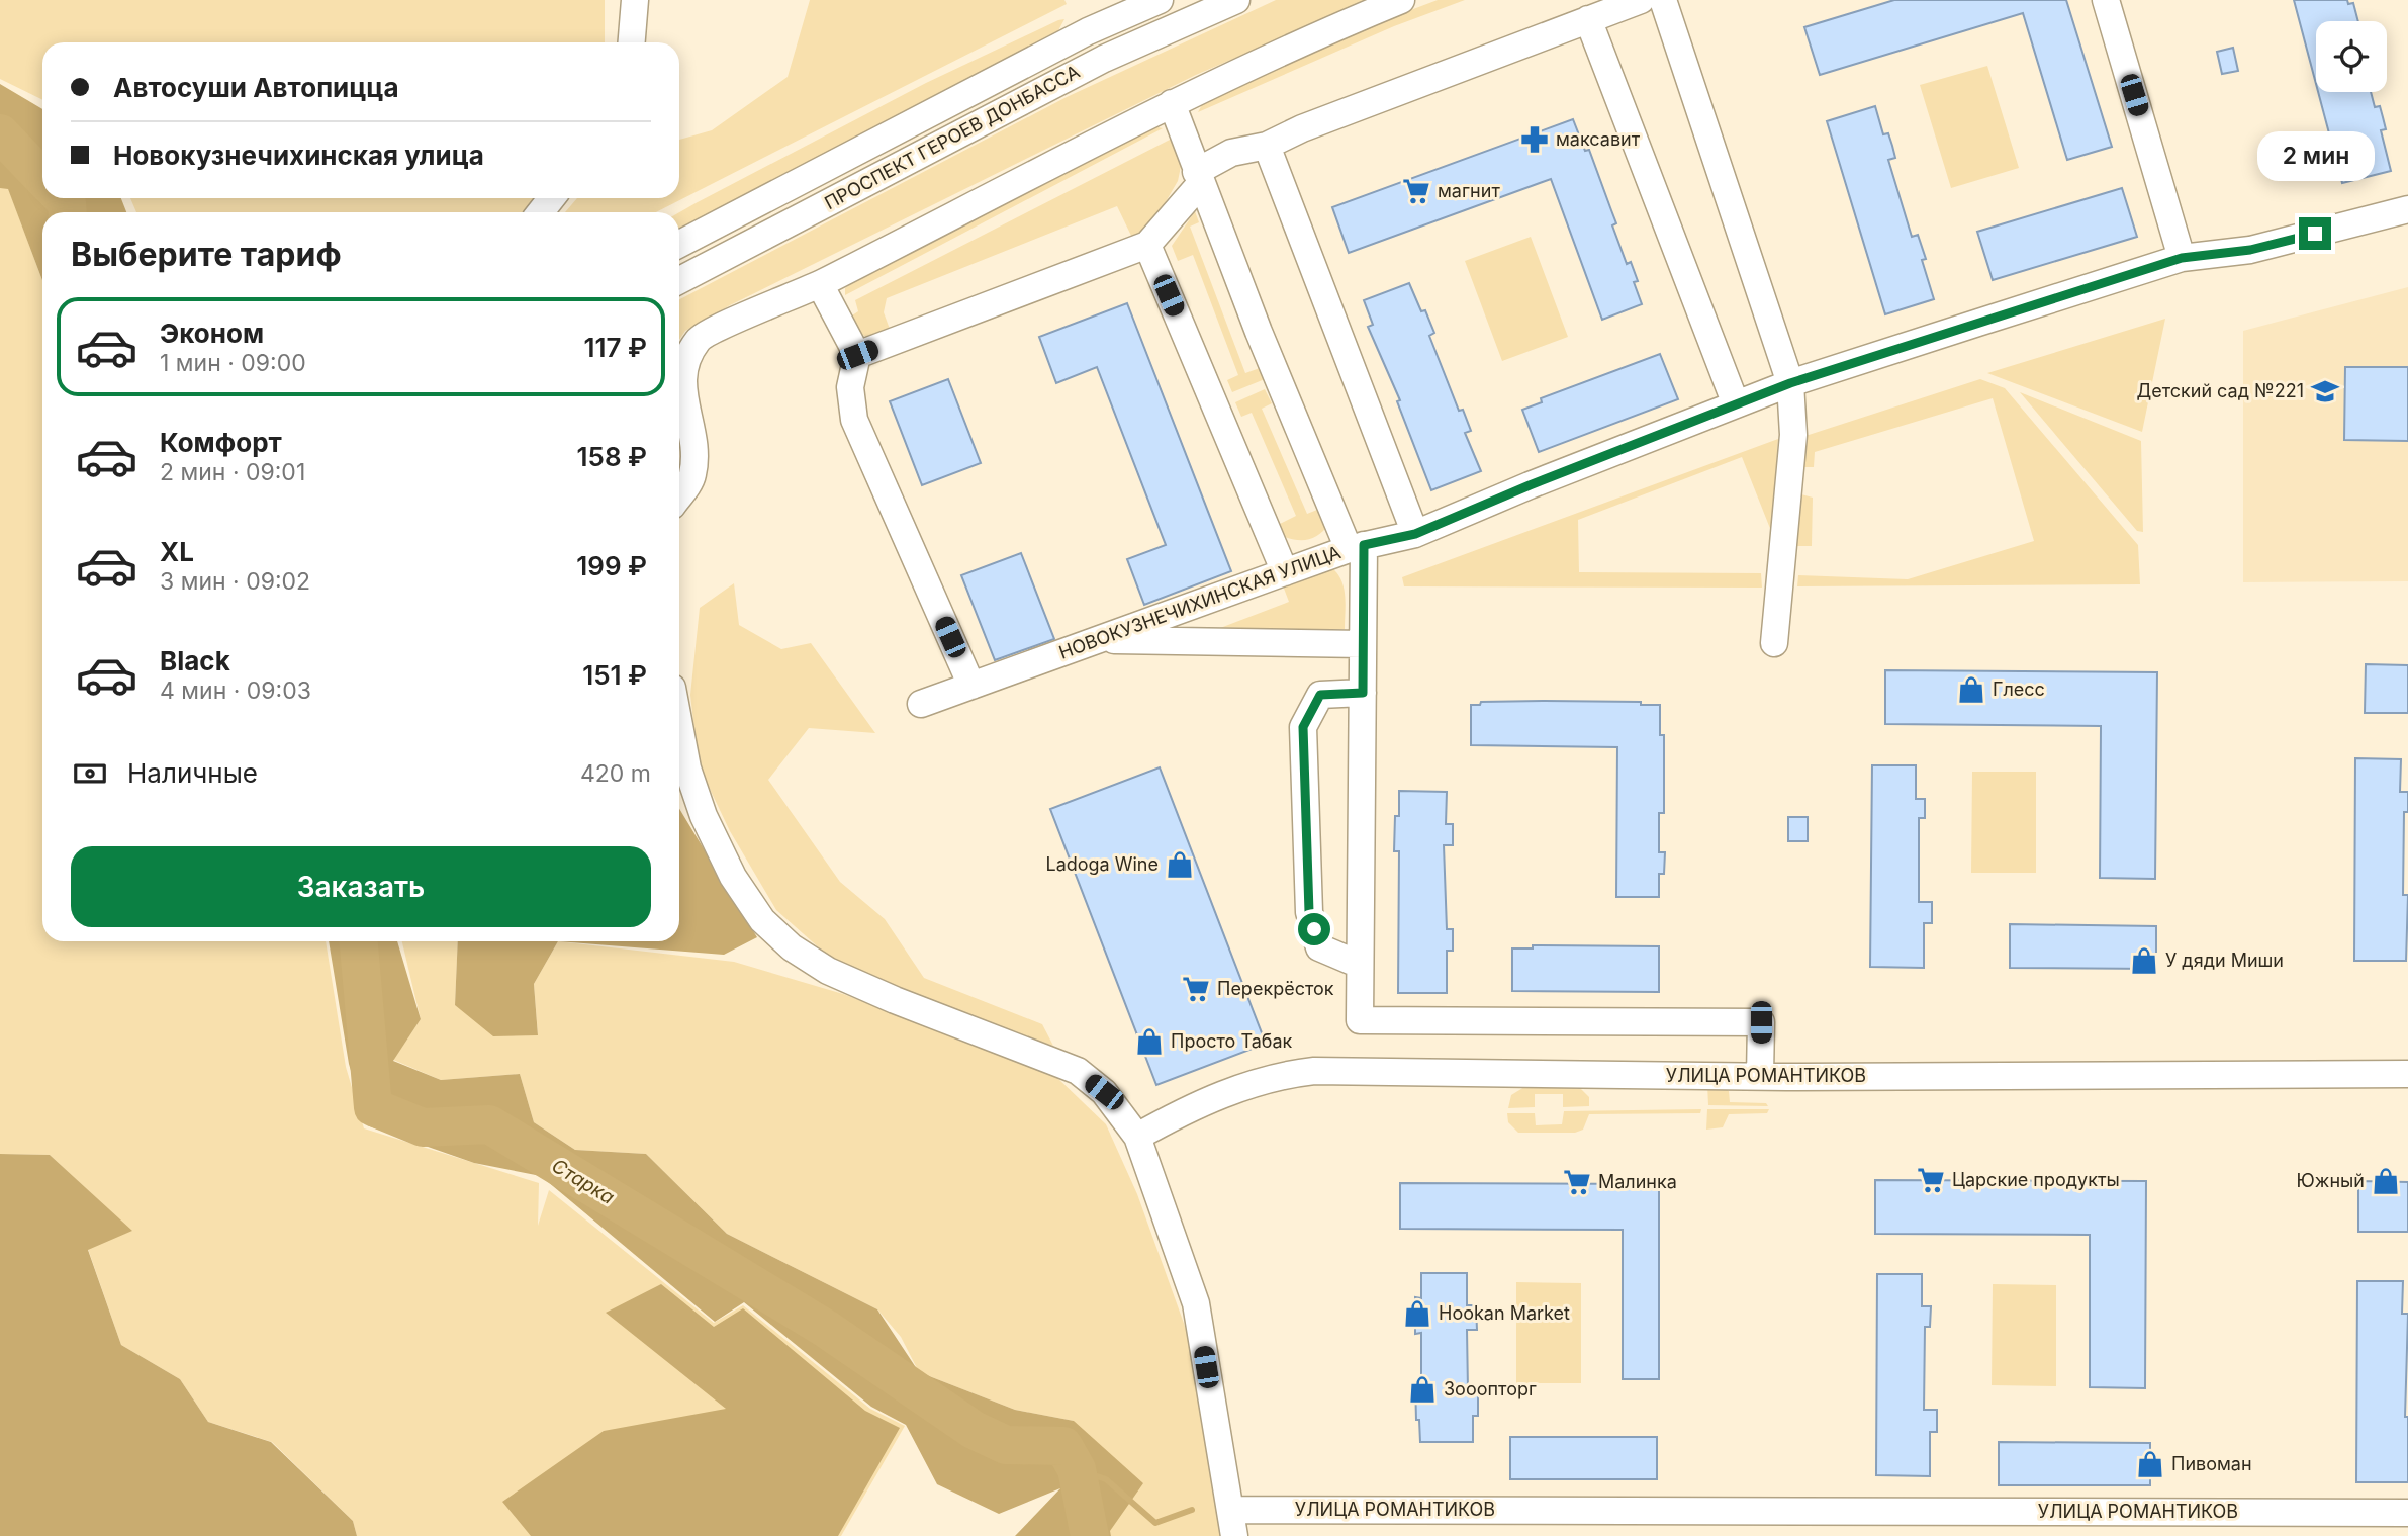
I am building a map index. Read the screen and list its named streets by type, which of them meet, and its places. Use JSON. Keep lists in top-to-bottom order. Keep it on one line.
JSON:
{"streets":{"street":["ПРОСПЕКТ ГЕРОЕВ ДОНБАССА","НОВОКУЗНЕЧИХИНСКАЯ УЛИЦА","УЛИЦА РОМАНТИКОВ"]},"water":["Старка"],"places":{"pharmacy":["максавит"],"supermarket":["магнит","Перекрёсток","Царские продукты","Малинка"],"school or university":["Детский сад №221"],"shop":["Глесс","Ladoga Wine","У дяди Миши","Просто Табак","Южный","Hookan Market","Зооопторг","Пивоман"]},"page":{"banner":["Автосуши Автопицца","Новокузнечихинская улица"],"bubble":"2 мин","heading":"Выберите тариф","list":[{"name":"Эконом","note":"1 мин · 09:00","value":"117 ₽"},{"name":"Комфорт","note":"2 мин · 09:01","value":"158 ₽"},{"name":"XL","note":"3 мин · 09:02","value":"199 ₽"},{"name":"Black","note":"4 мин · 09:03","value":"151 ₽"}],"pay":["Наличные","420 m"],"buttons":"Заказать"}}
